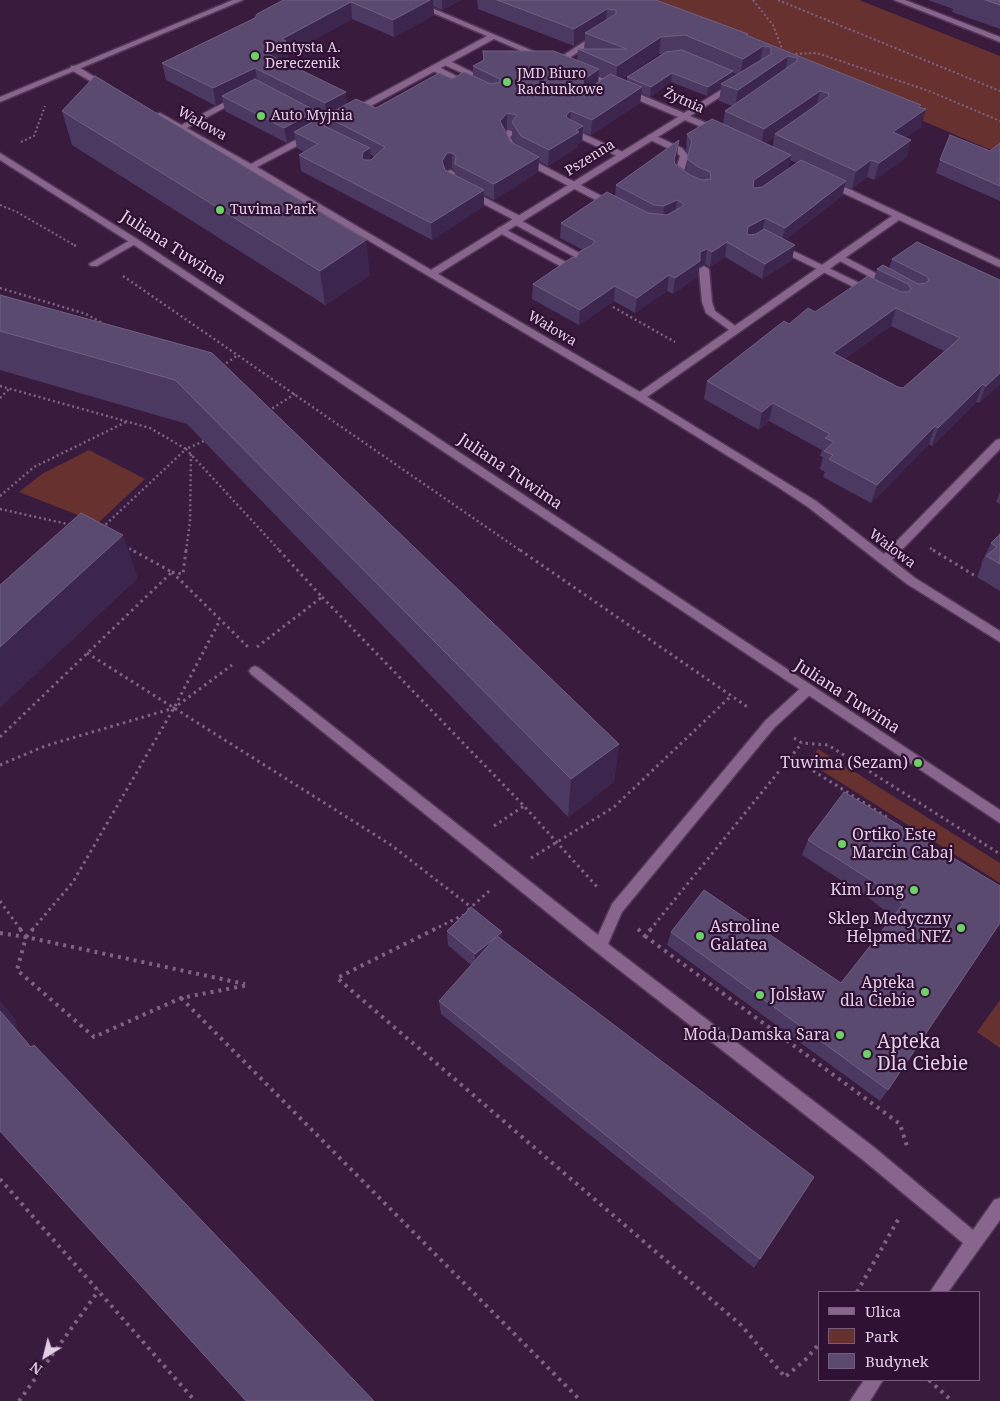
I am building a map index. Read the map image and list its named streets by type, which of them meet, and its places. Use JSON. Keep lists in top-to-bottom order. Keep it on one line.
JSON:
{"streets":{"street":["Żytnia","Wałowa","Pszenna","Juliana Tuwima"]},"crossings":[["Żytnia","Pszenna"],["Wałowa","Pszenna"]],"places":["Dentysta A. Dereczenik","JMD Biuro Rachunkowe","Auto Myjnia","Tuvima Park","Tuwima (Sezam)","Ortiko Este Marcin Cabaj","Kim Long","Sklep Medyczny Helpmed NFZ","Astroline Galatea","Apteka dla Ciebie","Jolsław","Moda Damska Sara","Apteka Dla Ciebie"],"legend":["Ulica","Park","Budynek"],"north":"bottom left"}
